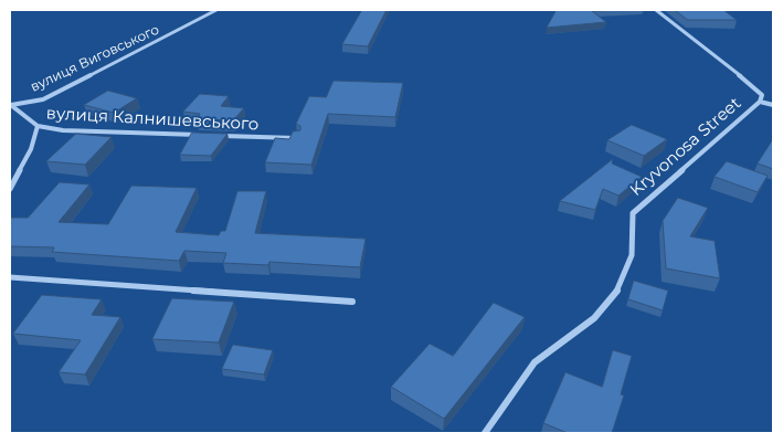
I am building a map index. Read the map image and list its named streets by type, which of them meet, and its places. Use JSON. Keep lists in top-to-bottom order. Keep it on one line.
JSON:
{"streets":{"street":["вулиця Виговського","вулиця Калнишевського","Kryvonosa Street"]},"crossings":[["вулиця Виговського","вулиця Калнишевського"]]}
